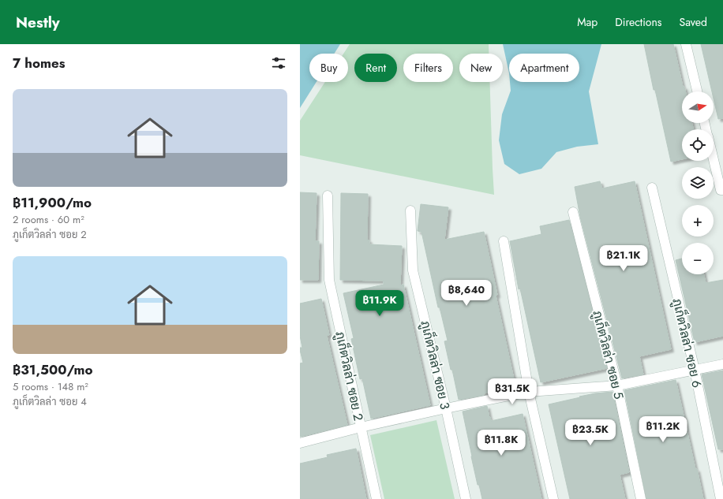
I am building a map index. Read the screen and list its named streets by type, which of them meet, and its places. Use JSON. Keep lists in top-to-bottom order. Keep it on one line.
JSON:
{"streets":{"street":["ภูเก็ตวิลล่า ซอย 6","ภูเก็ตวิลล่า ซอย 5","ภูเก็ตวิลล่า ซอย 3","ภูเก็ตวิลล่า ซอย 2"]},"north":"right","page":{"header":"Nestly","nav":["Map","Directions","Saved"],"heading":"7 homes","chip":["Buy","Rent","Filters","New","Apartment"],"list":[{"name":"฿11,900/mo","note":"2 rooms · 60 m² · ภูเก็ตวิลล่า ซอย 2"},{"name":"฿31,500/mo","note":"5 rooms · 148 m² · ภูเก็ตวิลล่า ซอย 4"}],"map_buttons":["+","−"],"price":["฿21.1K","฿8,640","฿11.9K","฿31.5K","฿11.2K","฿23.5K","฿11.8K"]}}
